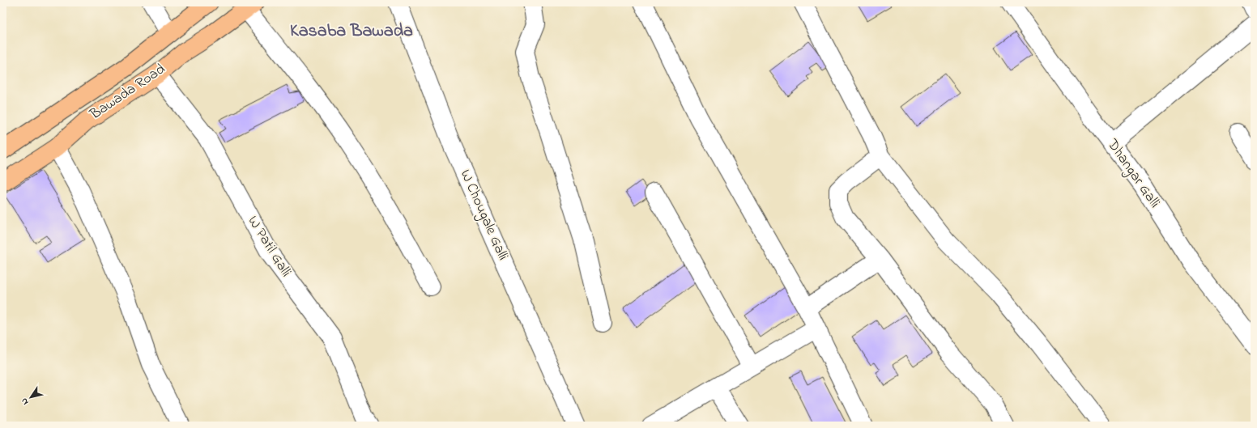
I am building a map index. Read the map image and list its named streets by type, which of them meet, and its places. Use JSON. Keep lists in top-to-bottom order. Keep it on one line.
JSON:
{"streets":{"main road":["Bawada Road"],"street":["Dhangar Galli","W Chougale Galli","W Patil Galli"]},"crossings":[["Bawada Road","W Patil Galli"]],"districts":["Kasaba Bawada"],"north":"bottom left"}
